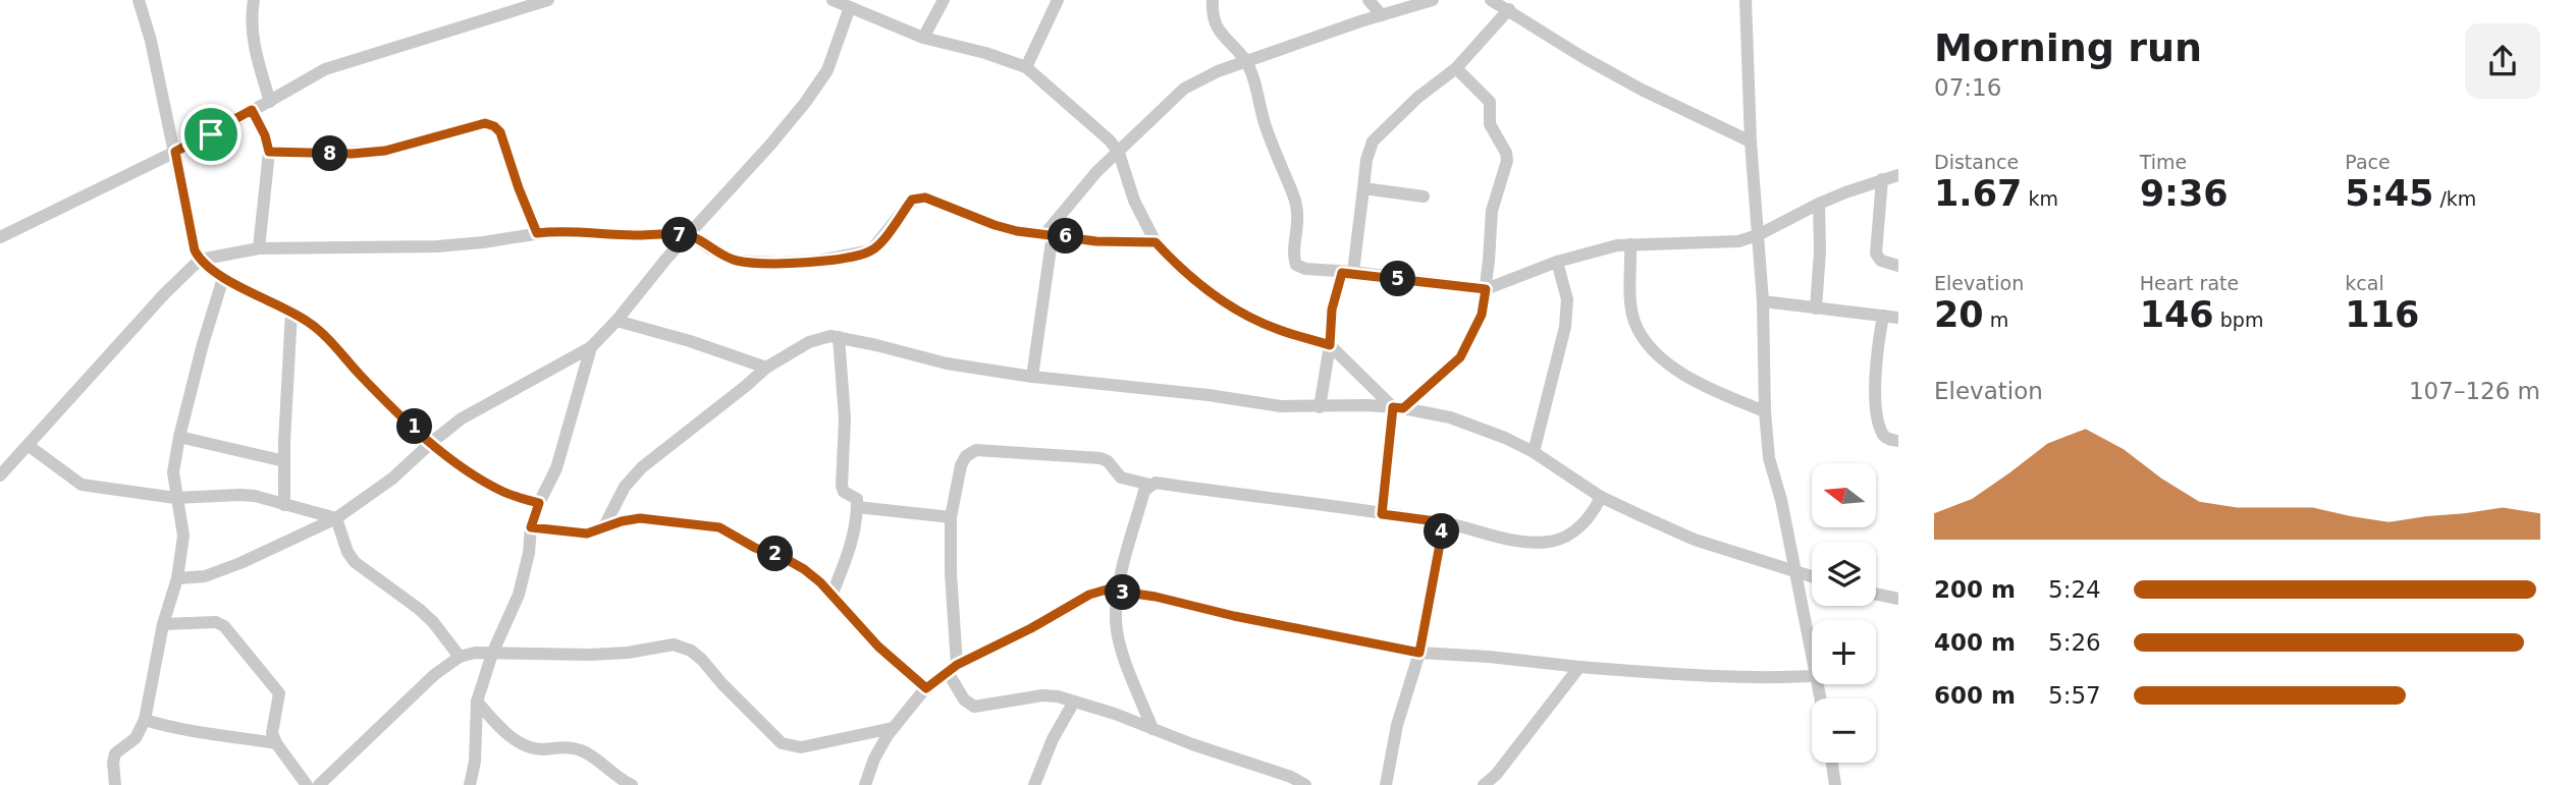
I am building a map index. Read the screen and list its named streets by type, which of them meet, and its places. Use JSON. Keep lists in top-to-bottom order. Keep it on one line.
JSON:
{"north":"left","page":{"heading":["Morning run","07:16"],"stats":[["Distance","1.67 km"],["Time","9:36"],["Pace","5:45 /km"],["Elevation","20 m"],["Heart rate","146 bpm"],["kcal","116"]],"pins":["8","7","6","5","1","4","2","3"],"chart":["Elevation","107–126 m"],"map_buttons":["+","−"],"list":[{"name":"200 m","note":"5:24"},{"name":"400 m","note":"5:26"},{"name":"600 m","note":"5:57"}]}}
